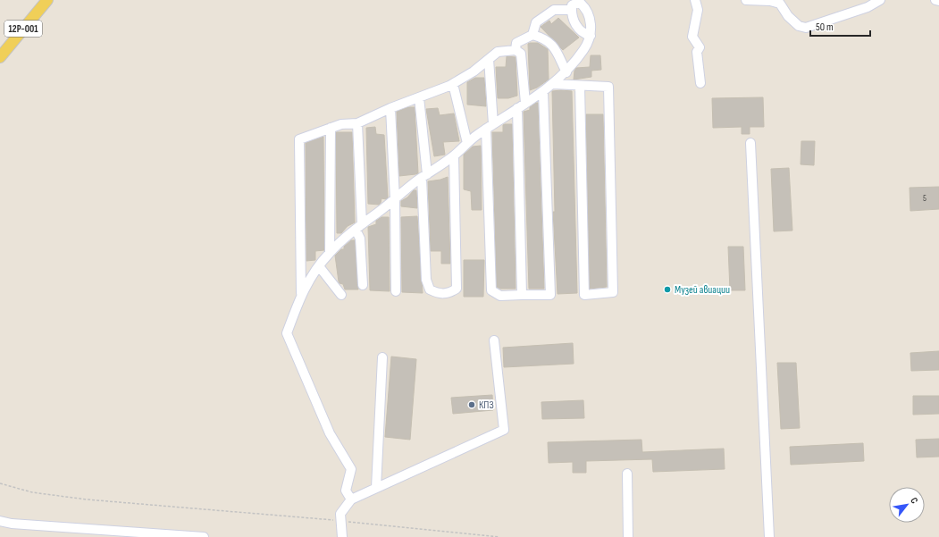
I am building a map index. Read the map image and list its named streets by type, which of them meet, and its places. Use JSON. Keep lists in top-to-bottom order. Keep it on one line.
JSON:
{"streets":{"main road":["12Р-001"]},"places":["Музей авиации","КПЗ"],"house_numbers":["5"],"scale_bar":"50 m","north":"top right"}
